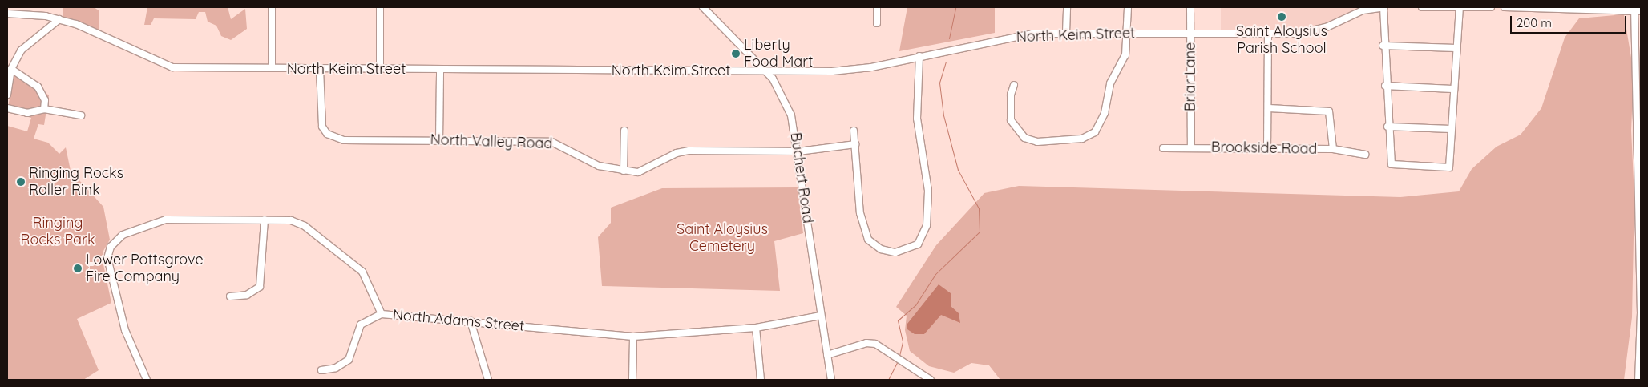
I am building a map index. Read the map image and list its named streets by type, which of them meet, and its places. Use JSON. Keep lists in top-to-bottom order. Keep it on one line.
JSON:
{"streets":{"street":["North Keim Street","Briar Lane","North Valley Road","Brookside Road","Buchert Road","North Adams Street"]},"crossings":[["North Keim Street","Briar Lane"],["North Keim Street","North Valley Road"],["North Keim Street","Buchert Road"],["Briar Lane","Brookside Road"],["North Valley Road","Buchert Road"],["Buchert Road","North Adams Street"]],"parks":["Ringing Rocks Park","Saint Aloysius Cemetery"],"places":["Saint Aloysius Parish School","Liberty Food Mart","Ringing Rocks Roller Rink","Lower Pottsgrove Fire Company"],"scale_bar":"200 m"}
